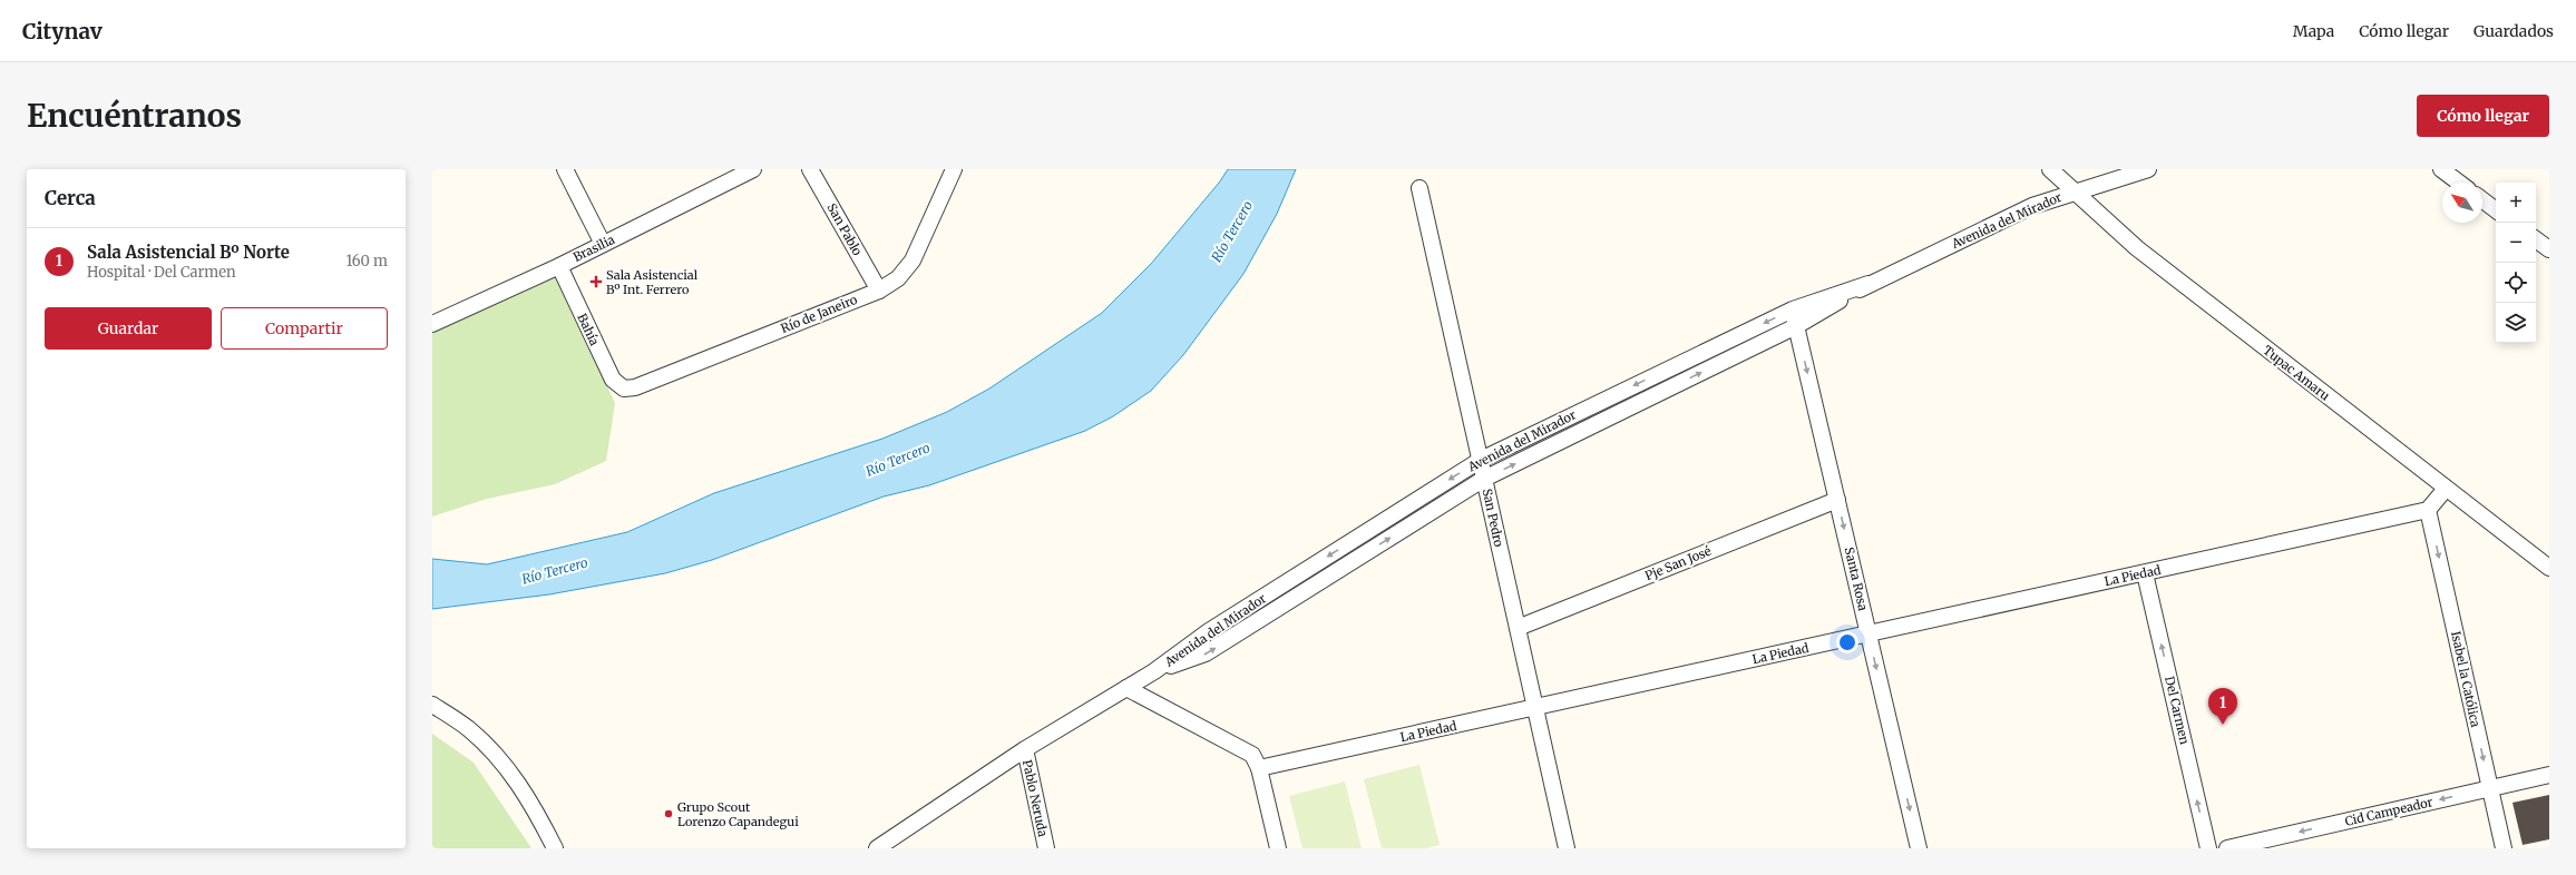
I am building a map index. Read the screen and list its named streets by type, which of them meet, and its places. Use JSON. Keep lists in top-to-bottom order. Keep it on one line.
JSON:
{"streets":{"street":["Avenida del Mirador","San Pablo","Brasilia","Río de Janeiro","Bahía","Tupac Amaru","San Pedro","Pje San José","La Piedad","Santa Rosa","Isabel la Católica","Del Carmen","Pablo Neruda","Cid Campeador"]},"crossings":[["Avenida del Mirador","Tupac Amaru"],["Avenida del Mirador","San Pedro"],["Avenida del Mirador","Santa Rosa"],["Avenida del Mirador","Pablo Neruda"],["San Pablo","Río de Janeiro"],["Brasilia","Bahía"],["Río de Janeiro","Bahía"],["San Pedro","Pje San José"],["San Pedro","La Piedad"],["Pje San José","Santa Rosa"],["La Piedad","Santa Rosa"],["La Piedad","Isabel la Católica"],["La Piedad","Del Carmen"],["Isabel la Católica","Cid Campeador"]],"one_way":["Santa Rosa","Isabel la Católica","Del Carmen","Cid Campeador"],"water":["Río Tercero"],"places":{"health":["Sala Asistencial Bº Int. Ferrero"],"other":["Grupo Scout Lorenzo Capandegui"]},"north":"top left","page":{"header":"Citynav","nav":["Mapa","Cómo llegar","Guardados"],"buttons":["Cómo llegar",["Guardar","Compartir"]],"title":"Encuéntranos","heading":"Cerca","map_buttons":["+","−"],"list":[{"mark":"1","name":"Sala Asistencial Bº Norte","note":"Hospital · Del Carmen","value":"160 m"}],"pins":"1"}}
